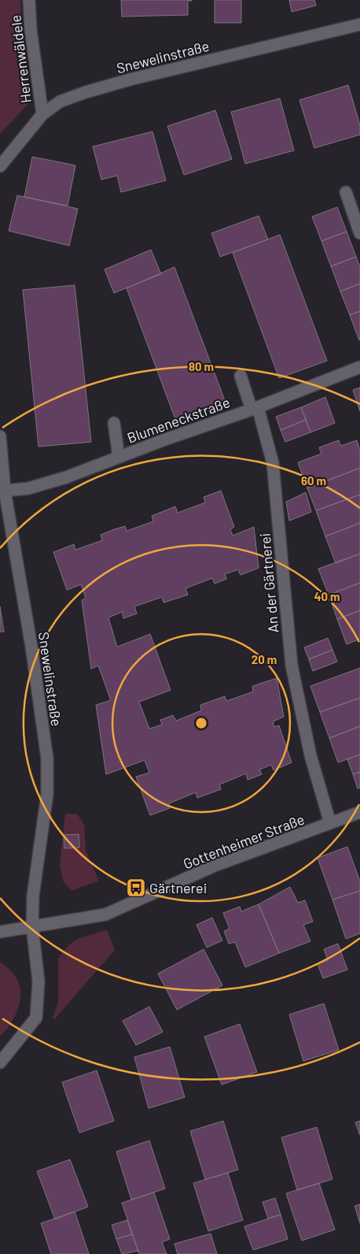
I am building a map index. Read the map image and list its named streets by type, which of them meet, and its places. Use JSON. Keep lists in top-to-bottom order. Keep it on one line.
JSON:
{"streets":{"street":["Snewelinstraße","Herrenwäldele","Blumeneckstraße","An der Gärtnerei","Gottenheimer Straße"]},"crossings":[["Snewelinstraße","Herrenwäldele"],["Snewelinstraße","Blumeneckstraße"],["Snewelinstraße","Gottenheimer Straße"],["Blumeneckstraße","An der Gärtnerei"],["An der Gärtnerei","Gottenheimer Straße"]],"places":{"bus stop":["Gärtnerei"]},"rings":["80 m","60 m","40 m","20 m"]}
